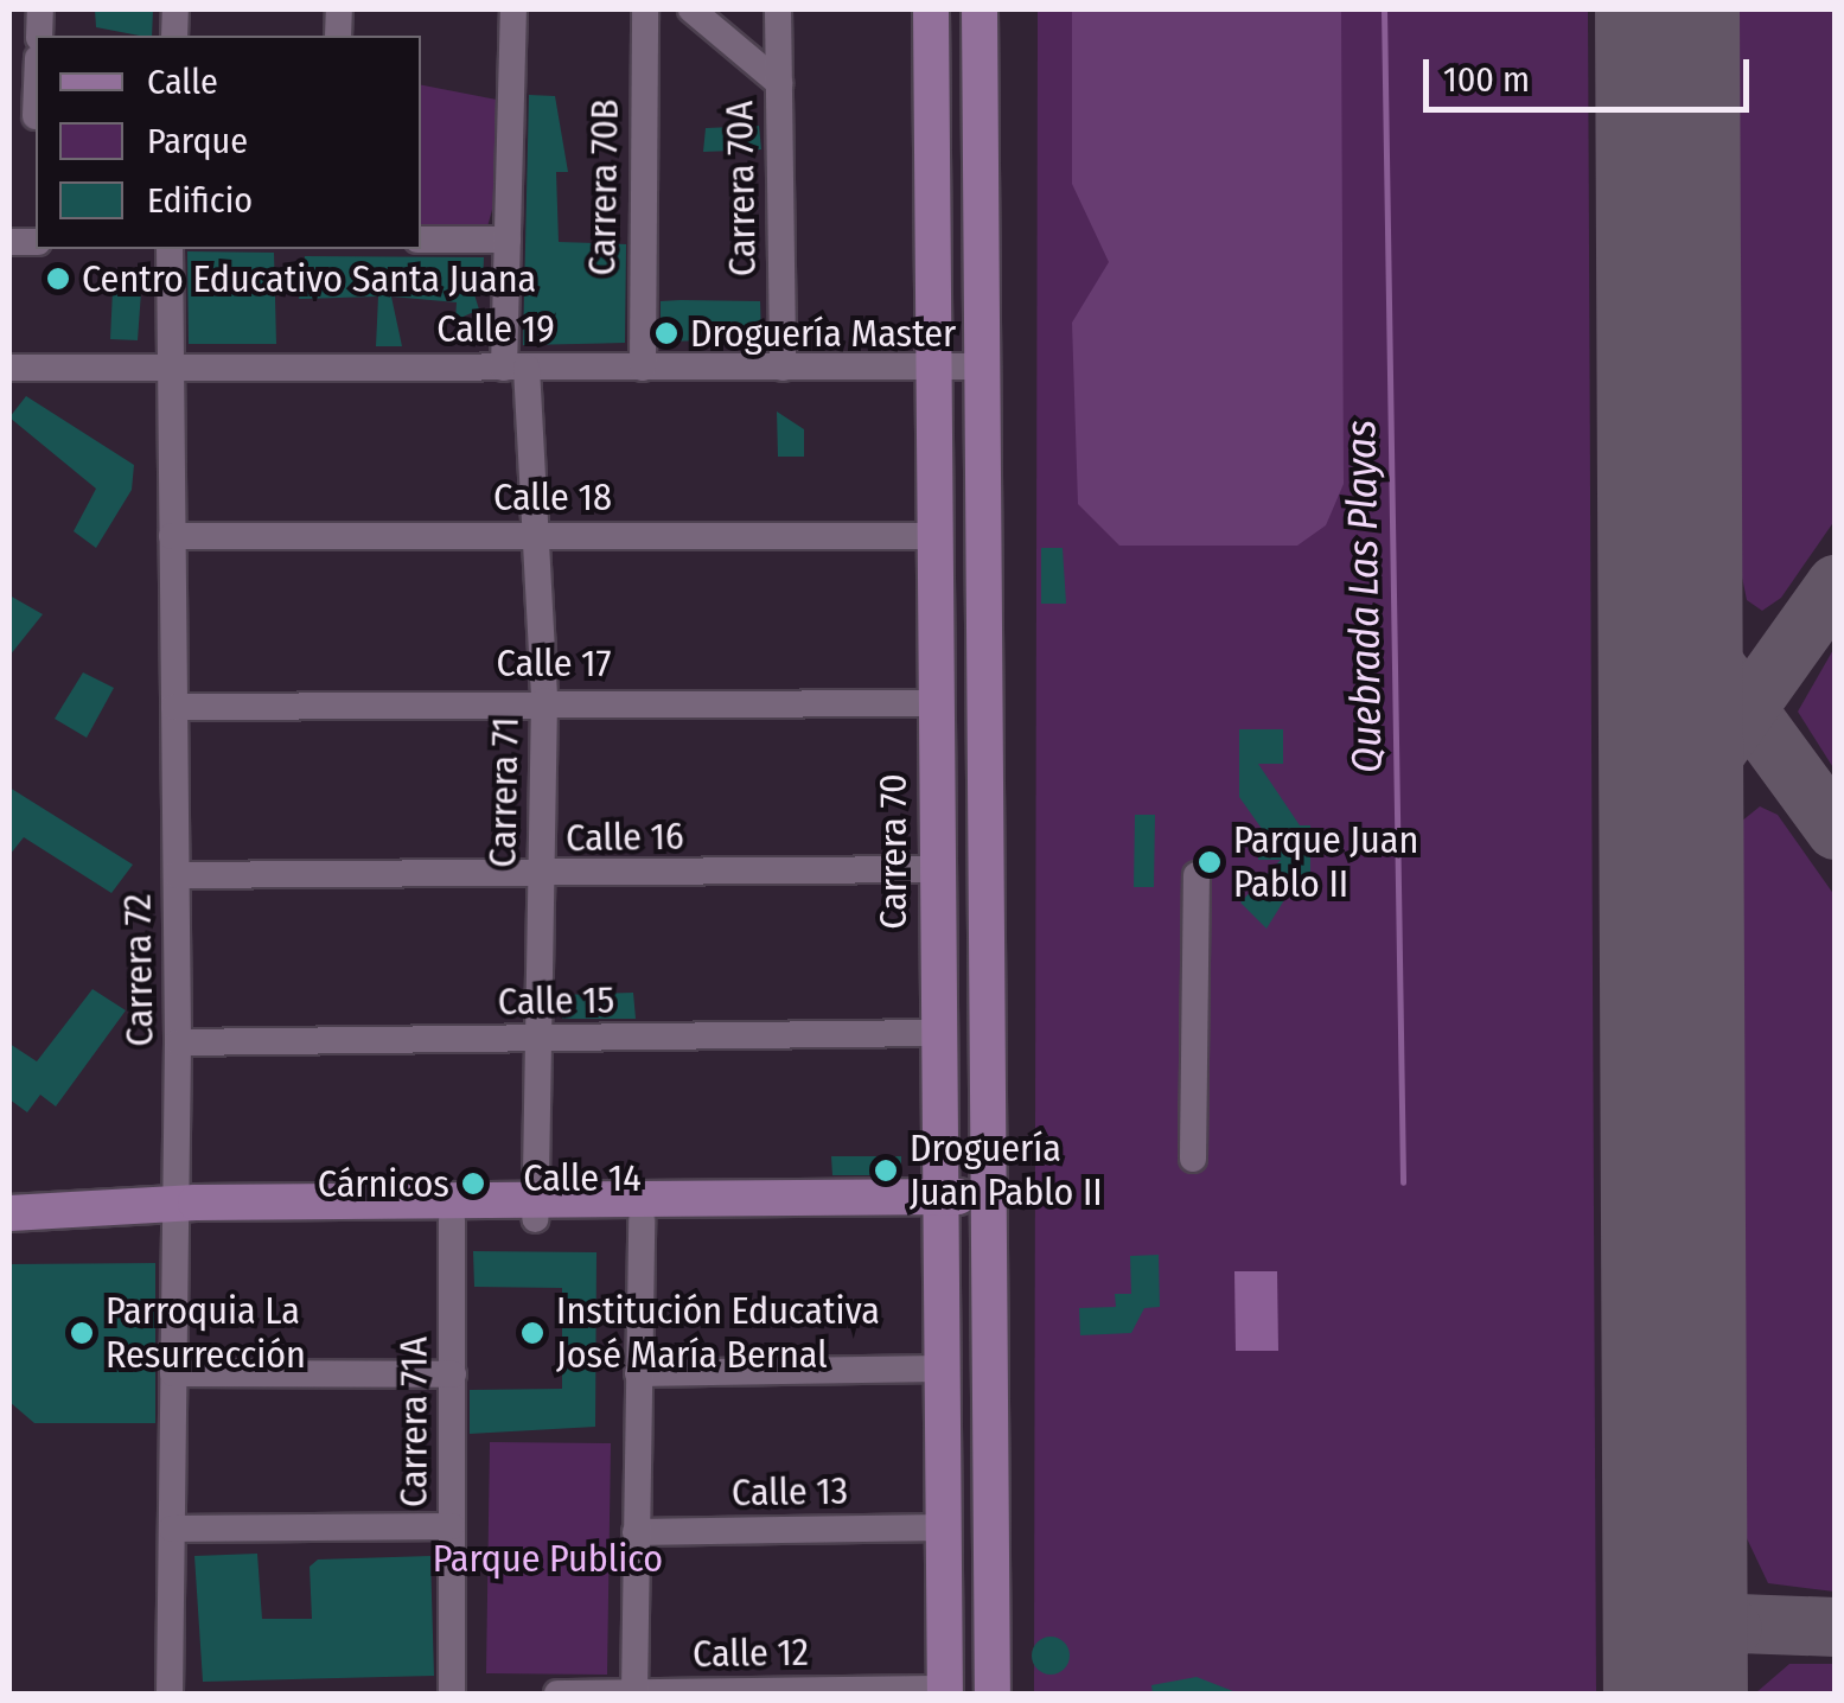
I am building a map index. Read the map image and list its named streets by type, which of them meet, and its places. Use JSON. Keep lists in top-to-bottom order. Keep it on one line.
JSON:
{"streets":{"main road":["Carrera 70","Calle 14"],"street":["Carrera 70B","Carrera 70A","Calle 19","Calle 18","Calle 17","Carrera 71","Calle 16","Carrera 72","Calle 15","Carrera 71A","Calle 13","Calle 12"]},"crossings":[["Carrera 70B","Calle 19"],["Carrera 70A","Calle 19"],["Calle 19","Carrera 71"],["Calle 19","Carrera 70"],["Calle 19","Carrera 72"],["Calle 18","Carrera 71"],["Calle 18","Carrera 70"],["Calle 18","Carrera 72"],["Calle 17","Carrera 71"],["Calle 17","Carrera 70"],["Calle 17","Carrera 72"],["Carrera 71","Calle 16"],["Carrera 71","Calle 15"],["Carrera 71","Calle 14"],["Calle 16","Carrera 70"],["Calle 16","Carrera 72"],["Carrera 70","Calle 15"],["Carrera 70","Calle 14"],["Carrera 70","Calle 13"],["Carrera 70","Calle 12"],["Carrera 72","Calle 15"],["Carrera 72","Calle 14"],["Calle 14","Carrera 71A"]],"water":["Quebrada Las Playas"],"parks":["Parque Publico"],"places":["Centro Educativo Santa Juana","Droguería Master","Parque Juan Pablo II","Droguería Juan Pablo II","Cárnicos","Parroquia La Resurrección","Institución Educativa José María Bernal"],"legend":["Calle","Parque","Edificio"],"scale_bar":"100 m"}
